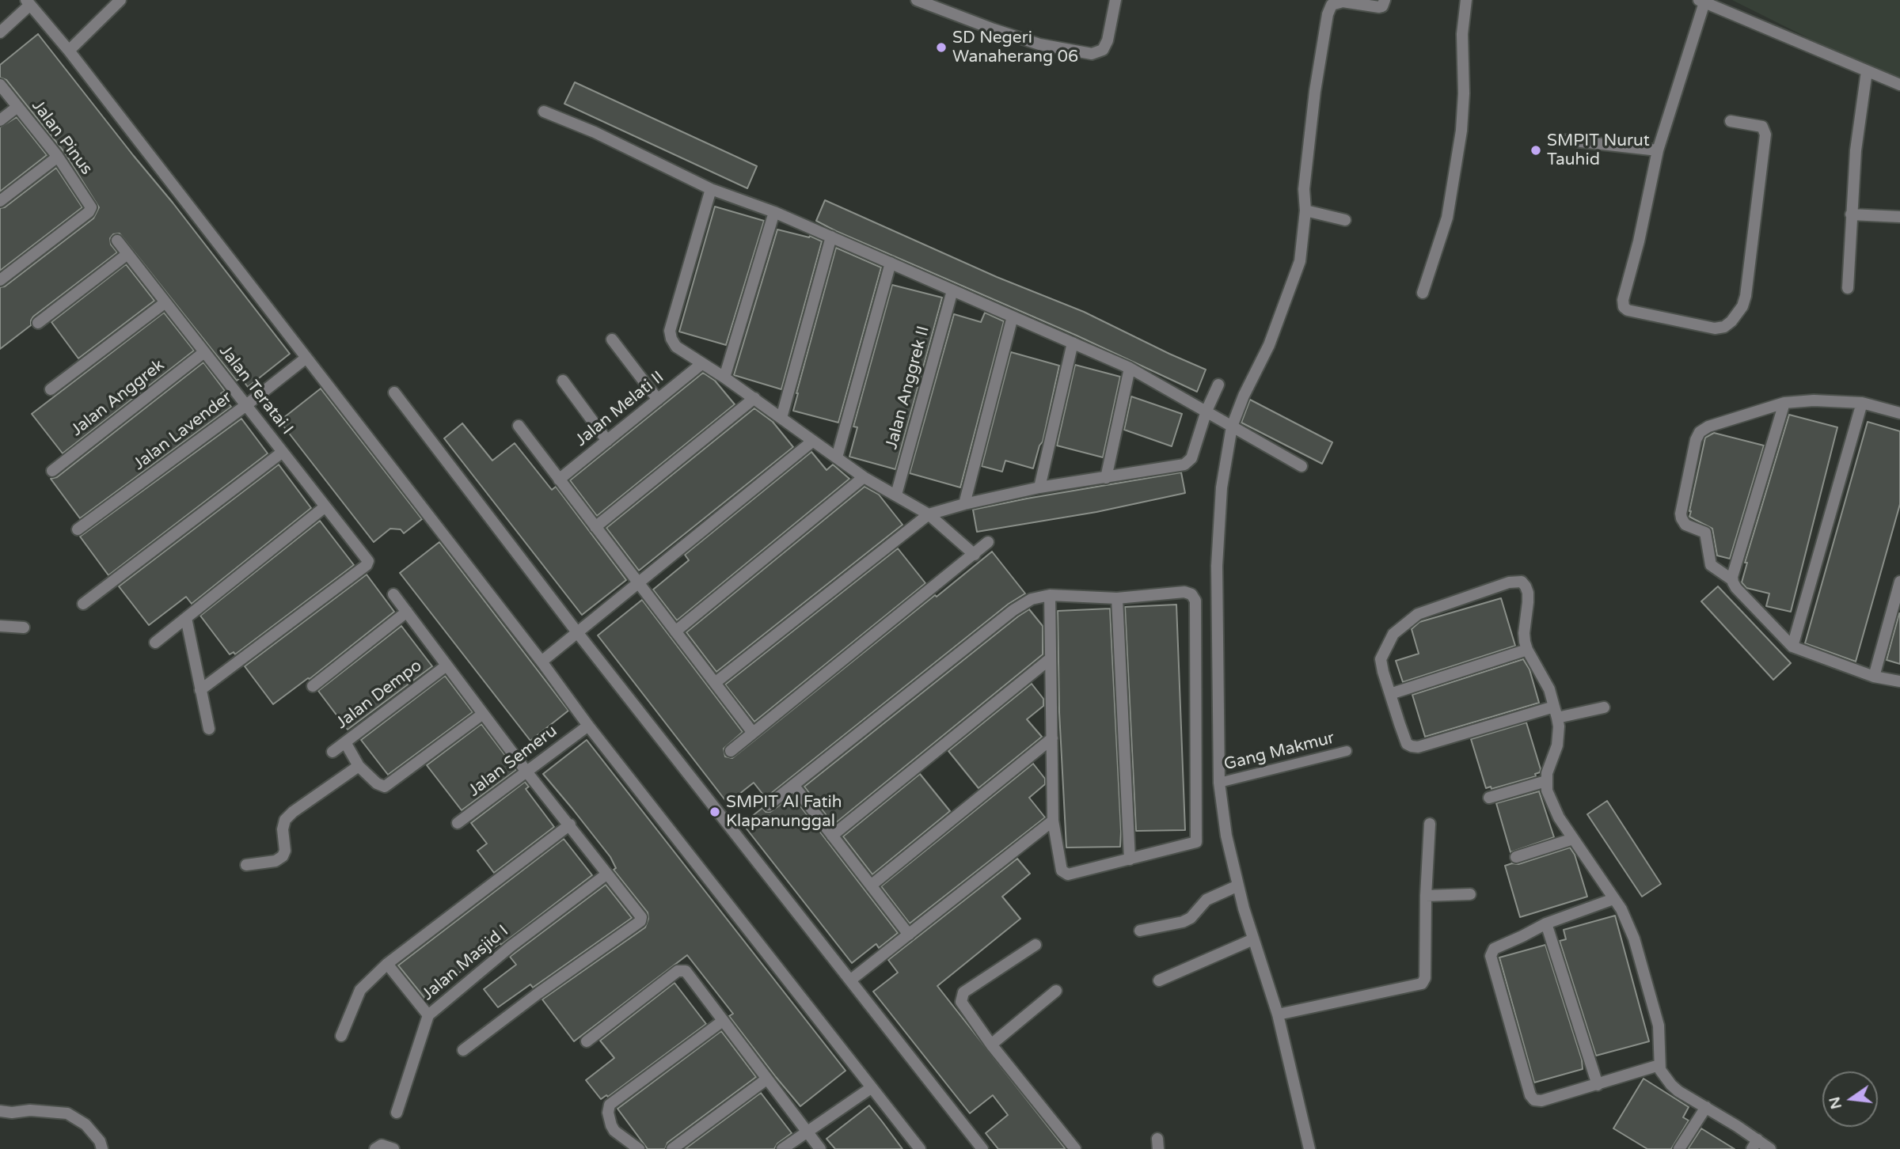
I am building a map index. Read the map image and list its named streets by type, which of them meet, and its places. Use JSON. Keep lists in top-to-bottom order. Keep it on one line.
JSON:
{"streets":{"street":["Jalan Pinus","Jalan Anggrek II","Jalan Teratai I","Jalan Anggrek","Jalan Melati II","Jalan Lavender","Jalan Dempo","Jalan Semeru","Jalan Masjid I"],"lane":["Gang Makmur"]},"crossings":[["Jalan Teratai I","Jalan Anggrek"],["Jalan Teratai I","Jalan Lavender"]],"places":["SD Negeri Wanaherang 06","SMPIT Nurut Tauhid","SMPIT Al Fatih Klapanunggal"],"north":"left"}
